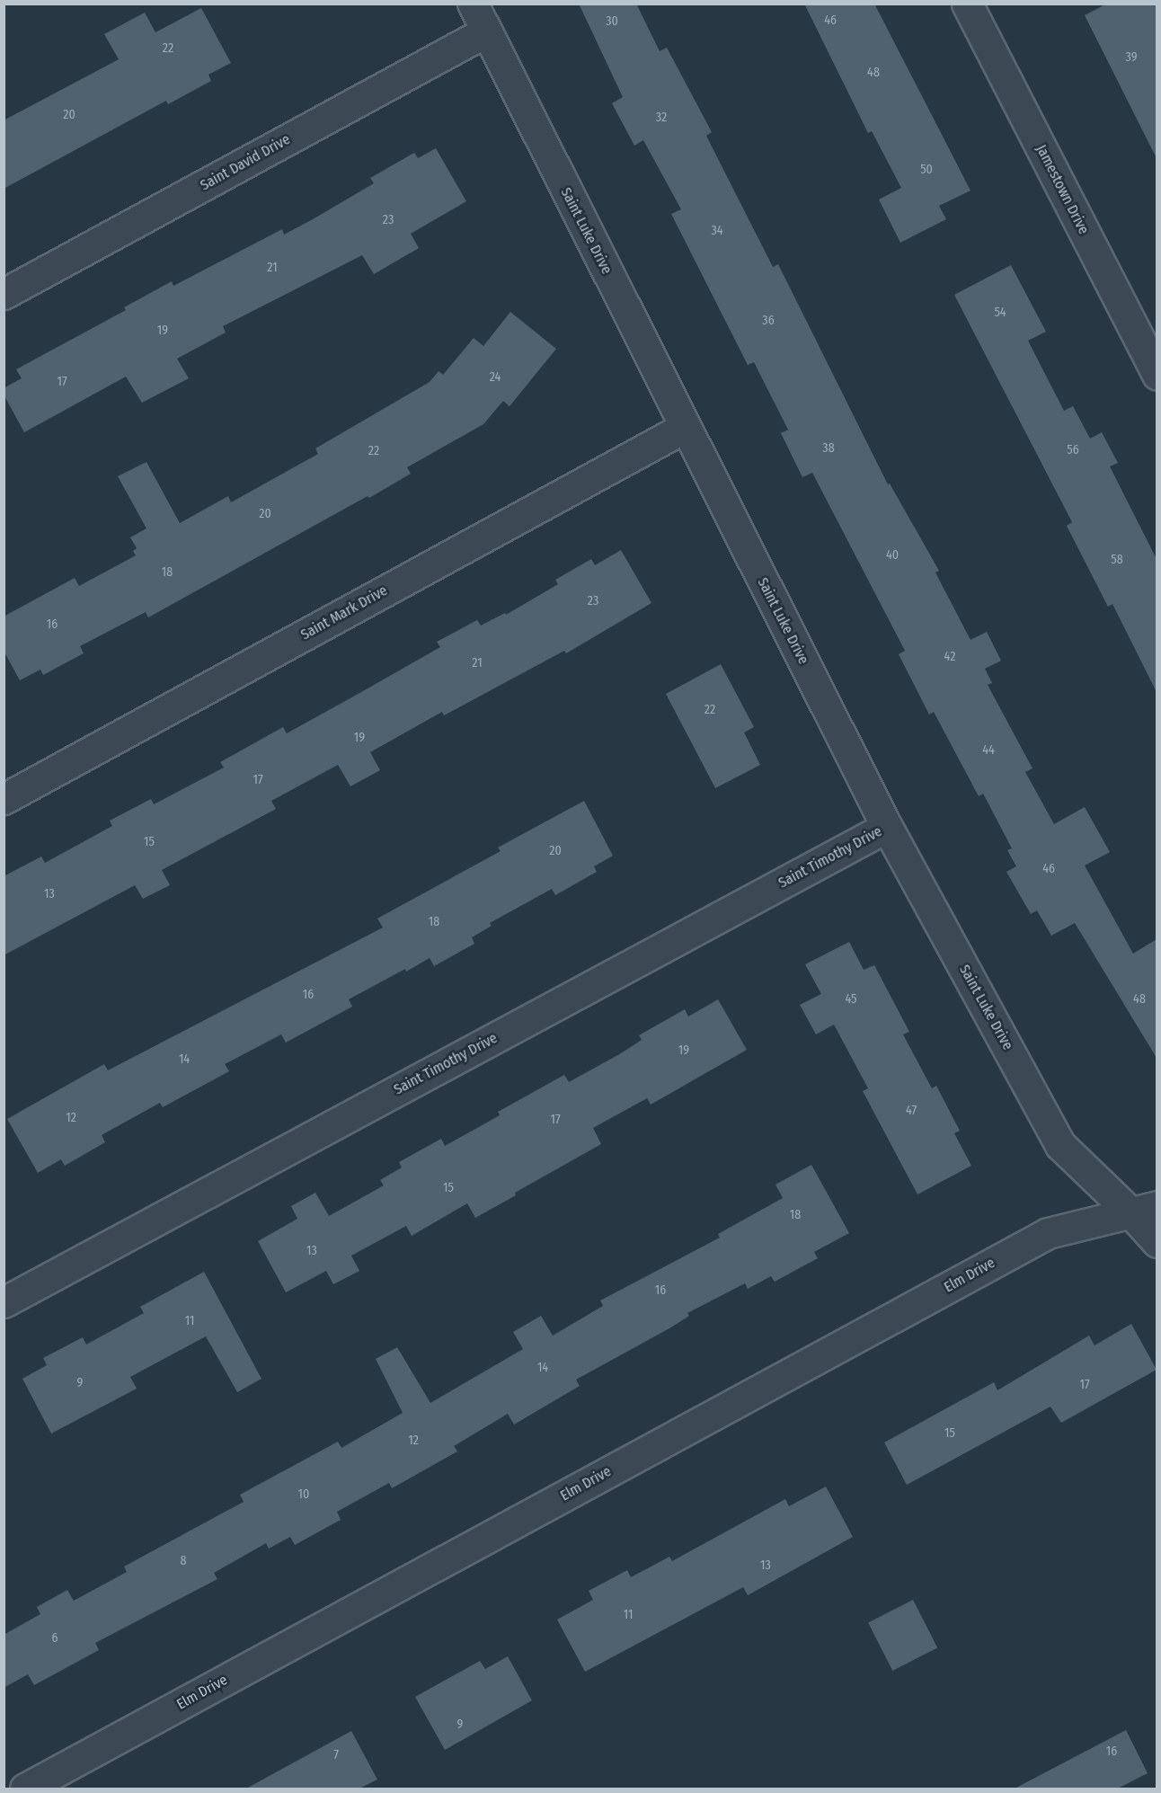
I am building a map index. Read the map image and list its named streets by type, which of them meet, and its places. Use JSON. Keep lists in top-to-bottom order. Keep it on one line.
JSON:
{"streets":{"street":["Saint David Drive","Jamestown Drive","Saint Luke Drive","Saint Mark Drive","Saint Timothy Drive","Elm Drive"]},"crossings":[["Saint David Drive","Saint Luke Drive"],["Saint Luke Drive","Saint Mark Drive"],["Saint Luke Drive","Saint Timothy Drive"],["Saint Luke Drive","Elm Drive"]],"house_numbers":["46","30","22","39","48","20","32","50","23","34","21","54","36","19","24","17","38","56","22","20","40","58","18","23","16","42","21","22","19","44","17","15","20","46","13","18","16","45","48","19","14","47","12","17","15","18","13","16","11","14","9","17","15","12","10","8","13","11","6","9","16","7"]}
